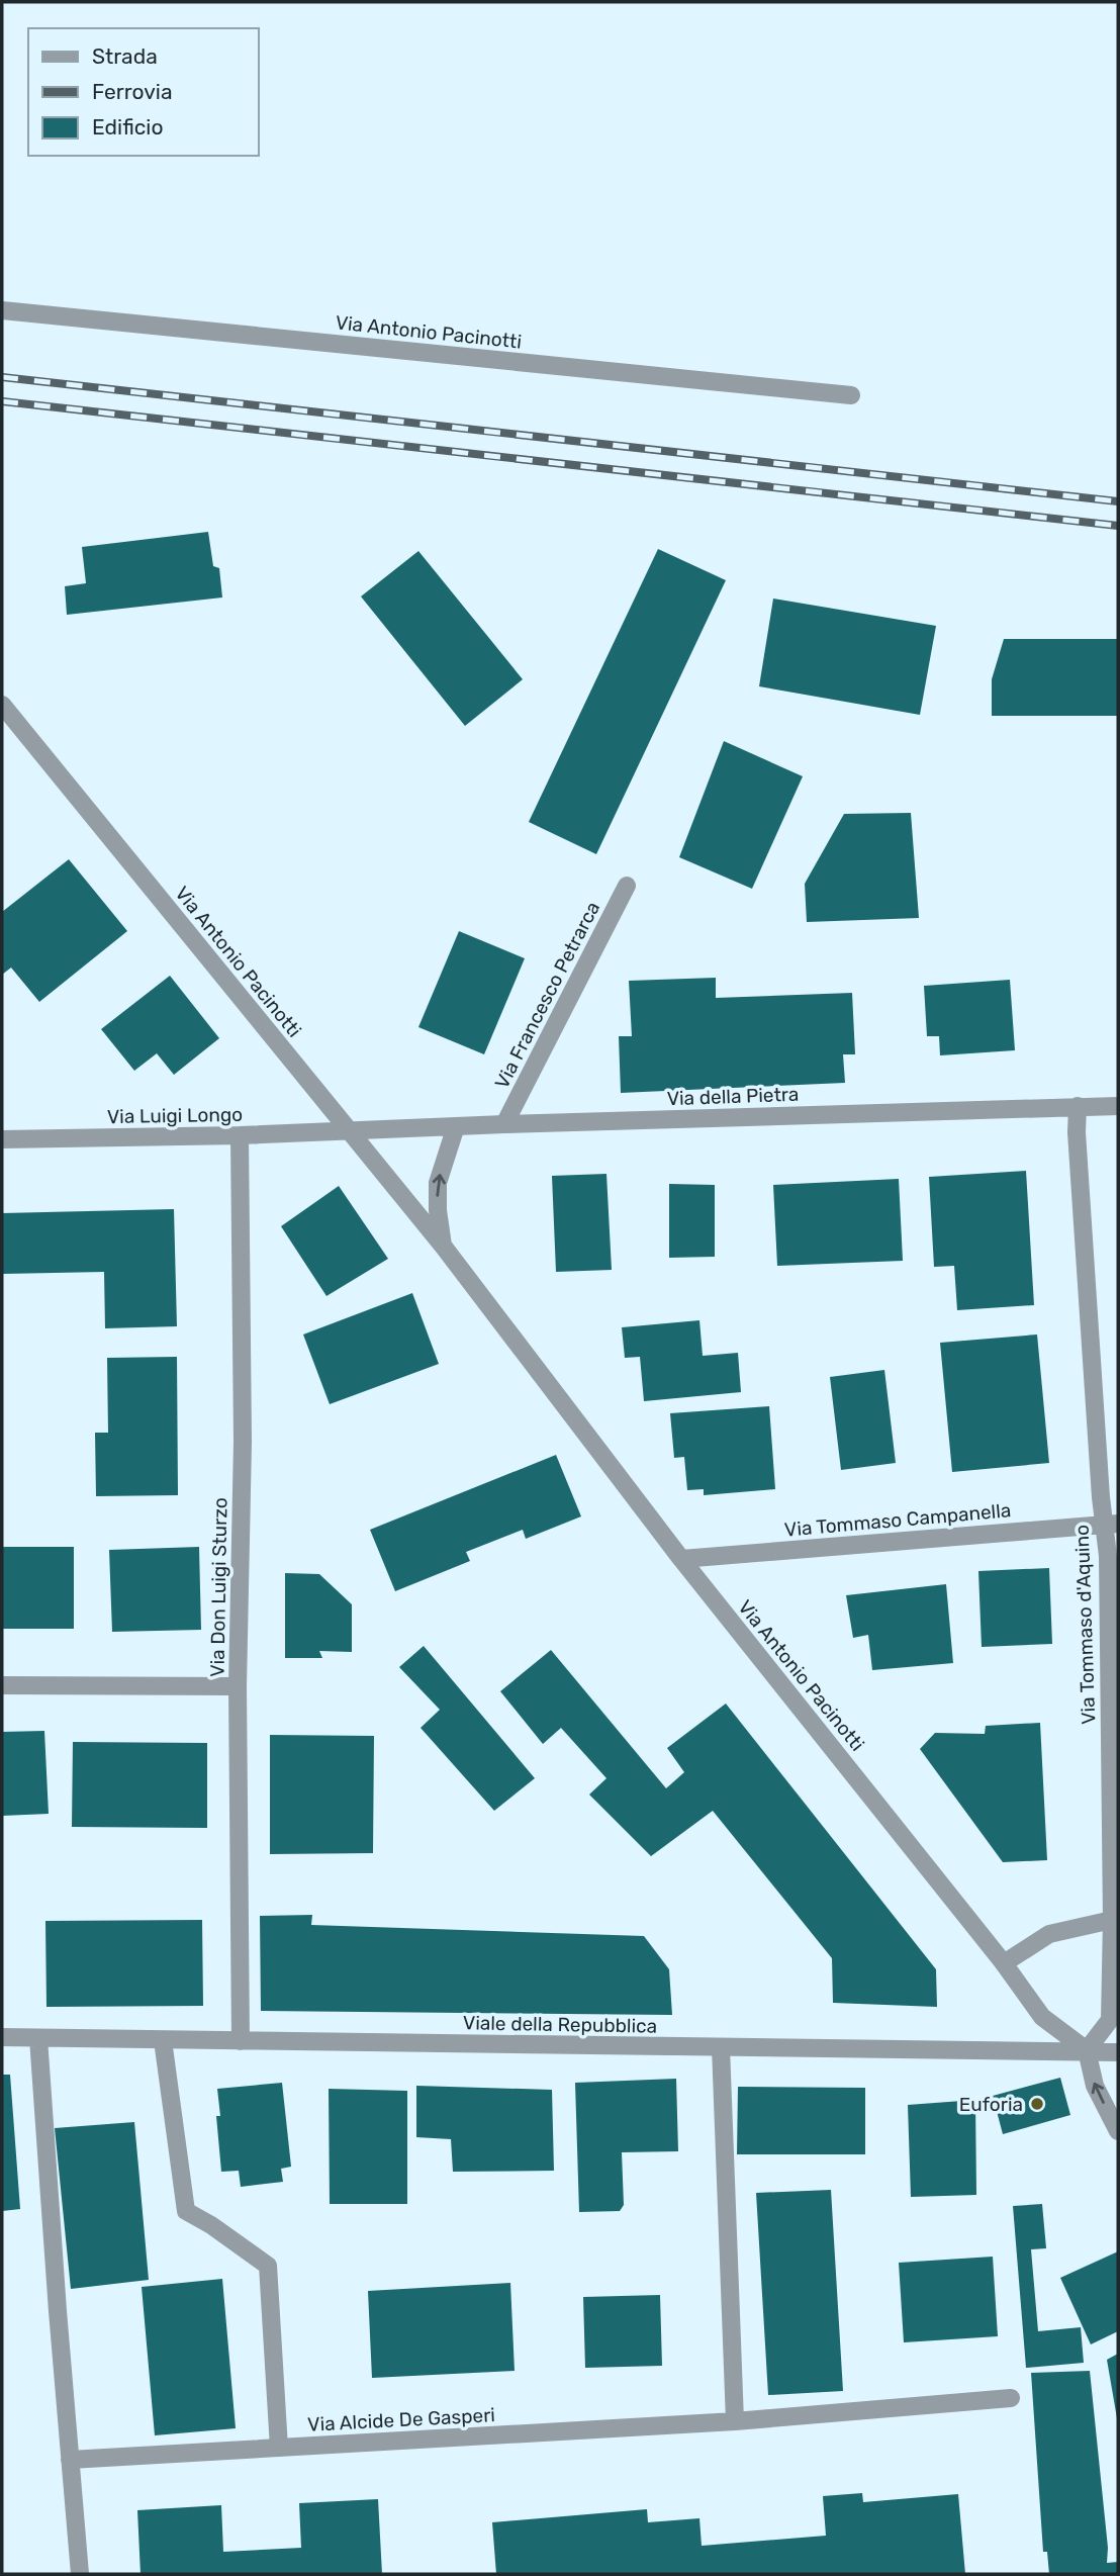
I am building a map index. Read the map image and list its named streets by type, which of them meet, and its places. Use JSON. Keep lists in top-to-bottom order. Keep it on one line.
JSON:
{"streets":{"street":["Via Antonio Pacinotti","Via Francesco Petrarca","Via della Pietra","Via Luigi Longo","Via Tommaso Campanella","Via Don Luigi Sturzo","Via Tommaso d'Aquino","Viale della Repubblica","Via Alcide De Gasperi"]},"crossings":[["Via Antonio Pacinotti","Via della Pietra"],["Via Antonio Pacinotti","Via Luigi Longo"],["Via Antonio Pacinotti","Via Tommaso Campanella"],["Via Antonio Pacinotti","Via Tommaso d'Aquino"],["Via Antonio Pacinotti","Viale della Repubblica"],["Via Francesco Petrarca","Via della Pietra"],["Via della Pietra","Via Luigi Longo"],["Via della Pietra","Via Tommaso d'Aquino"],["Via Luigi Longo","Via Don Luigi Sturzo"],["Via Tommaso Campanella","Via Tommaso d'Aquino"],["Via Don Luigi Sturzo","Viale della Repubblica"],["Via Tommaso d'Aquino","Viale della Repubblica"]],"places":["Euforia"],"legend":["Strada","Ferrovia","Edificio"]}
